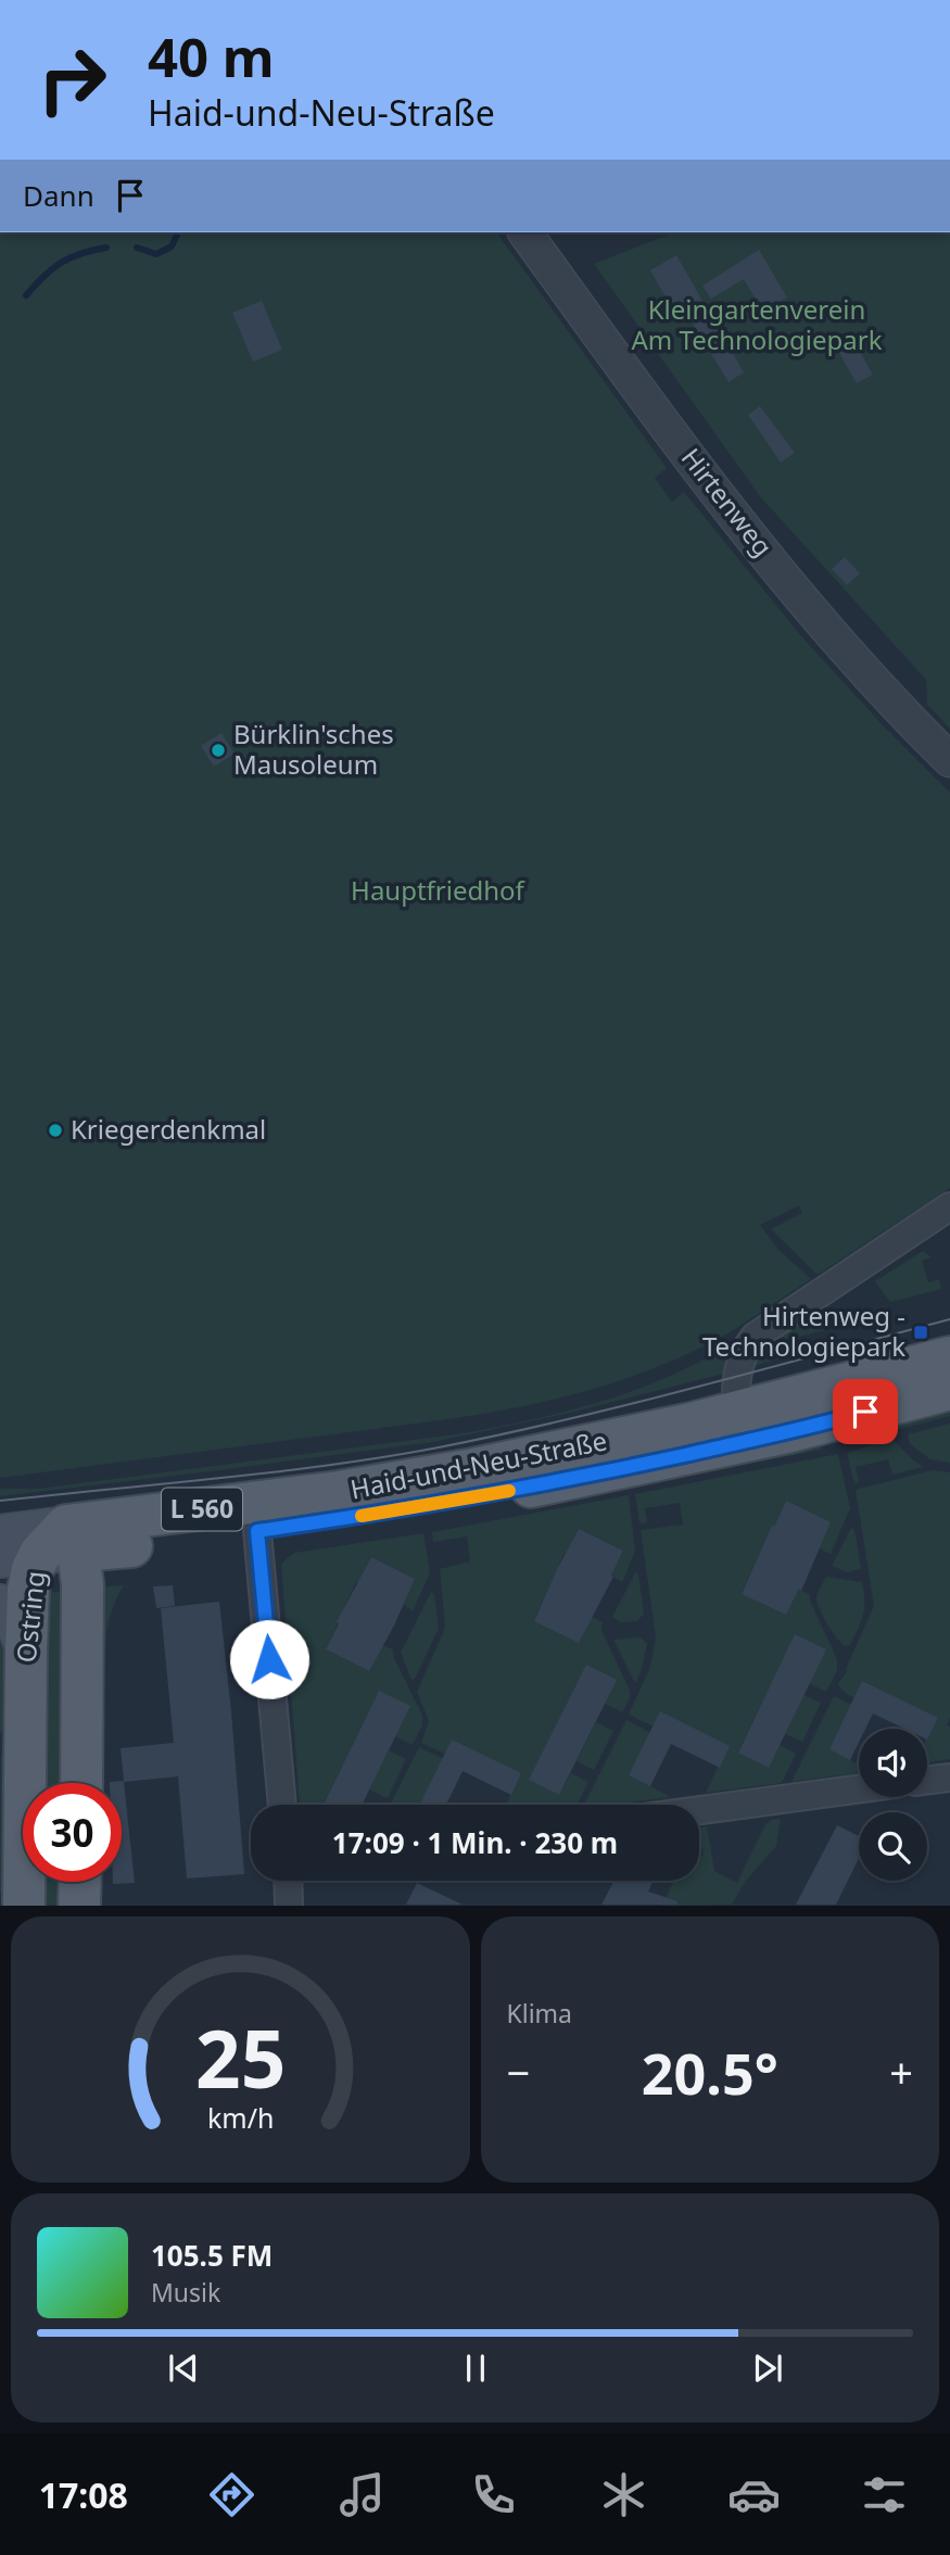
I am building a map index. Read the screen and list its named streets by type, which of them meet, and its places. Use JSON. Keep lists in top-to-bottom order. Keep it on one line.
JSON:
{"streets":{"main road":["Haid-und-Neu-Straße","L 560","Ostring"],"street":["Hirtenweg"]},"crossings":[["Haid-und-Neu-Straße","Ostring"]],"parks":["Kleingartenverein Am Technologiepark","Hauptfriedhof"],"places":{"other":["Bürklin'sches Mausoleum","Kriegerdenkmal"],"transit":["Hirtenweg - Technologiepark"]},"page":{"turn":["40 m","Haid-und-Neu-Straße"],"then":"Dann","limit":"30","trip":"17:09 · 1 Min. · 230 m","tile":"Klima","heat":["−","20.5°","+"],"song":["105.5 FM","Musik"],"tabs":"17:08","gauge":["25","km/h"]}}
